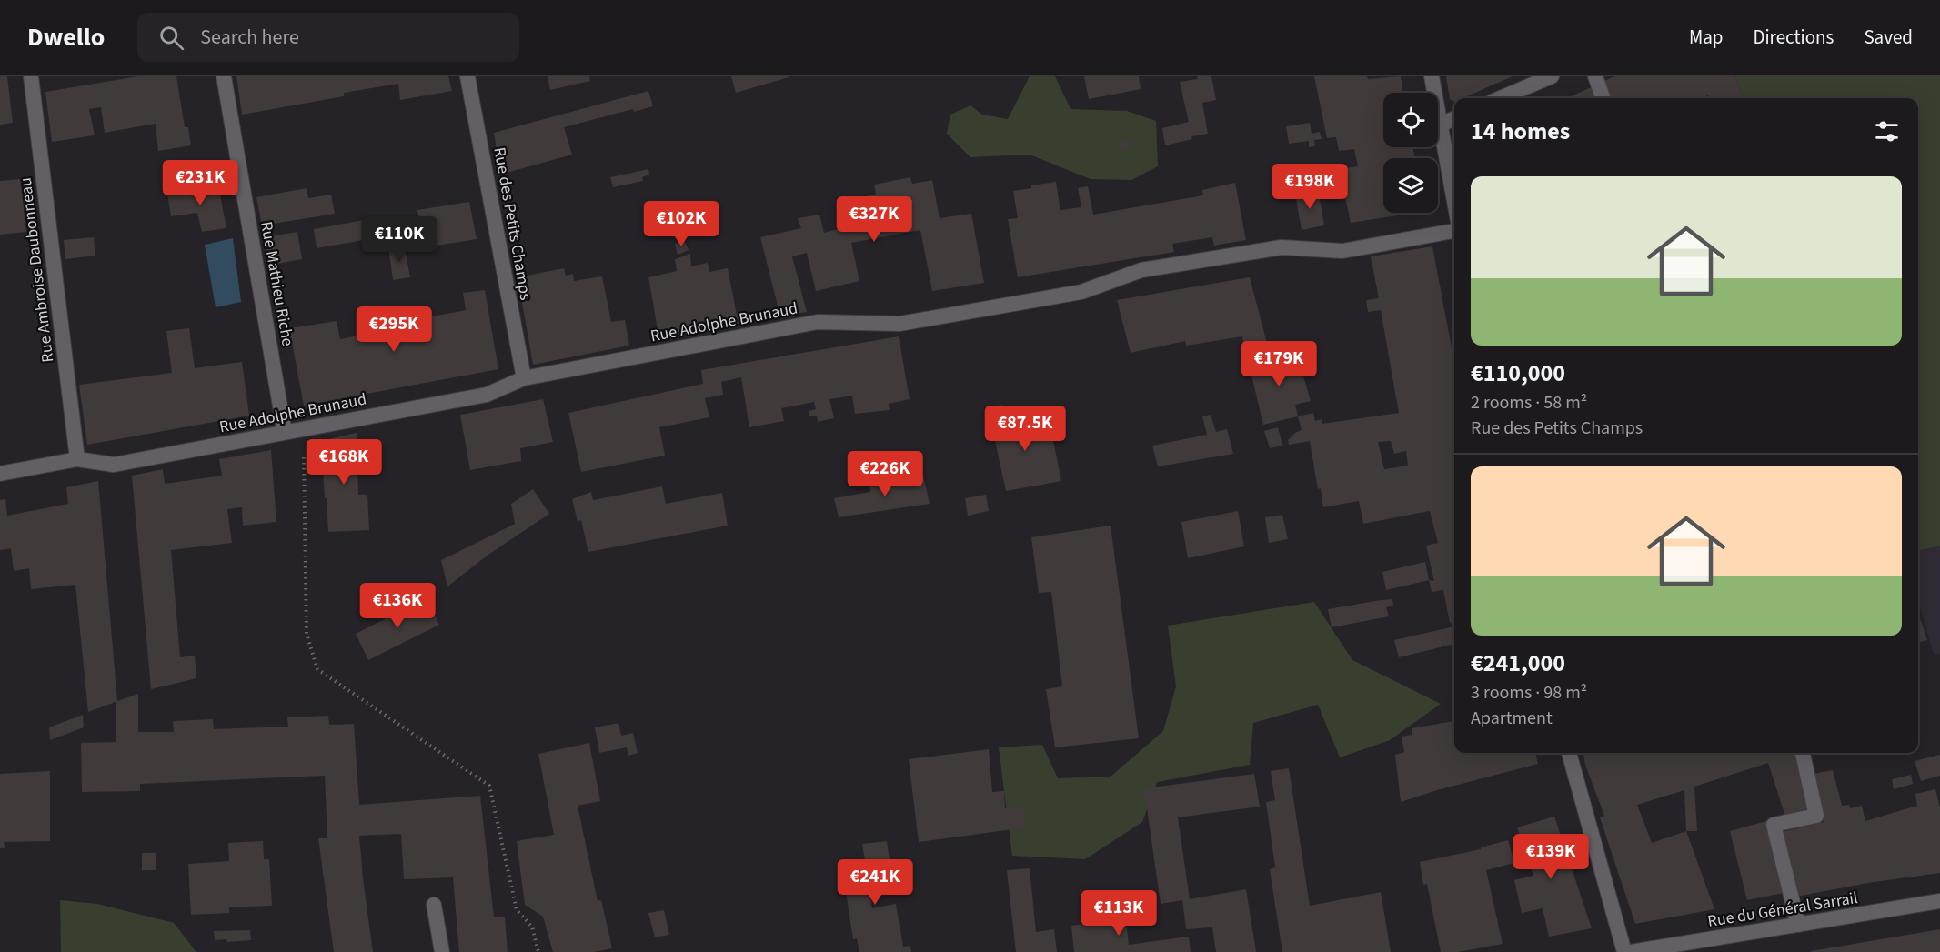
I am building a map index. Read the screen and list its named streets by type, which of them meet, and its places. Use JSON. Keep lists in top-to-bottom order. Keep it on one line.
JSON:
{"streets":{"street":["Rue des Petits Champs","Rue Ambroise Daubonneau","Rue Mathieu Riche","Rue Adolphe Brunaud","Rue du Général Sarrail"]},"crossings":[["Rue des Petits Champs","Rue Adolphe Brunaud"],["Rue Ambroise Daubonneau","Rue Adolphe Brunaud"],["Rue Mathieu Riche","Rue Adolphe Brunaud"]],"page":{"header":"Dwello","search":"Search here","nav":["Map","Directions","Saved"],"heading":"14 homes","price":["€231K","€198K","€327K","€102K","€110K","€295K","€179K","€87.5K","€168K","€226K","€136K","€139K","€241K","€113K"],"list":[{"name":"€110,000","note":"2 rooms · 58 m² · Rue des Petits Champs"},{"name":"€241,000","note":"3 rooms · 98 m² · Apartment"}]}}
